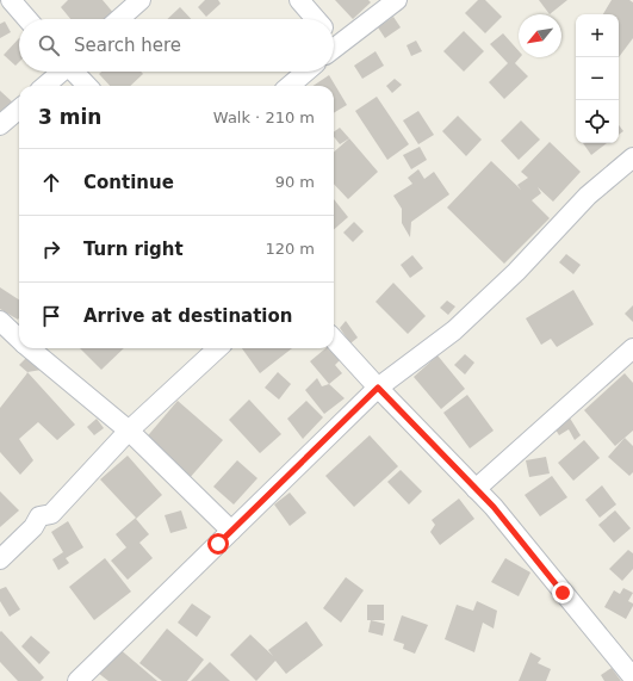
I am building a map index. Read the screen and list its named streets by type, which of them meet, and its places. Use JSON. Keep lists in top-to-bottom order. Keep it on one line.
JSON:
{"north":"bottom left","page":{"map_buttons":["+","−"],"search":"Search here","heading":["3 min","Walk · 210 m"],"list":[["Continue","90 m"],["Turn right","120 m"],"Arrive at destination"]}}
